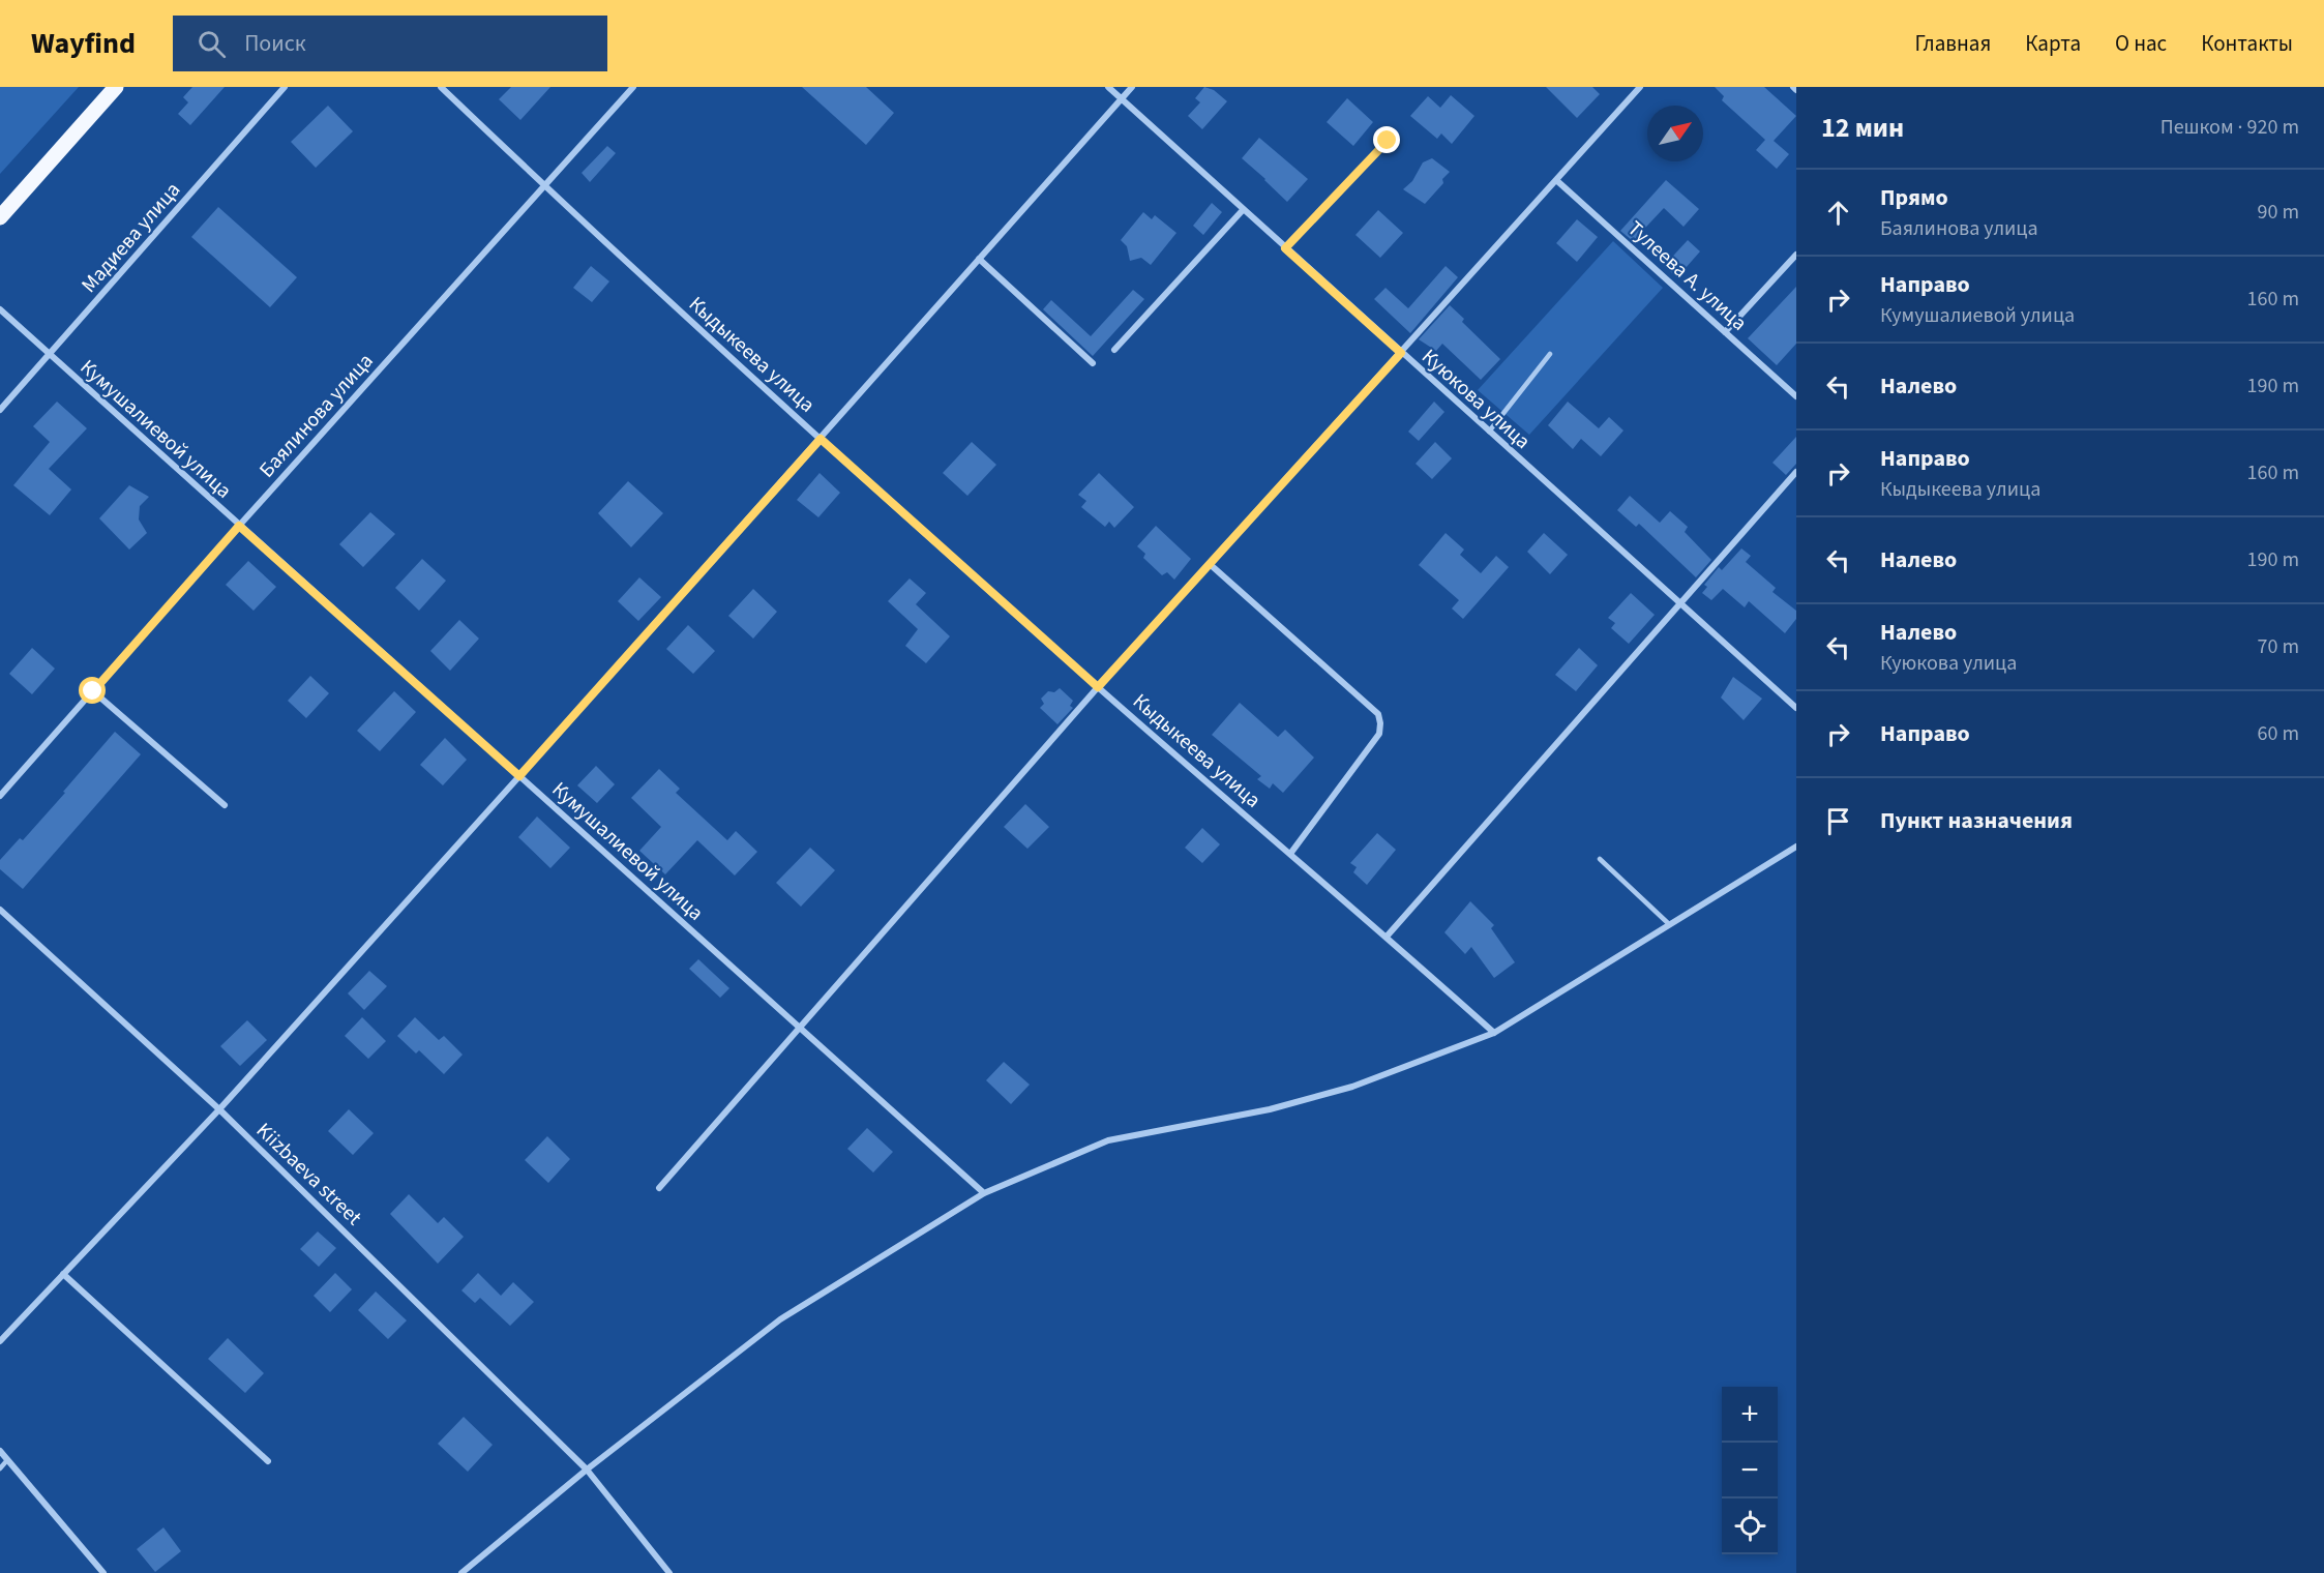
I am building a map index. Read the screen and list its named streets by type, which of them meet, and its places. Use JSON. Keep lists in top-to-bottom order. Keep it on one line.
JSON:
{"streets":{"street":["Мадиева улица","Тулеева А. улица","Кыдыкеева улица","Куюкова улица","Баялинова улица","Кумушалиевой улица","Kiizbaeva street"]},"crossings":[["Мадиева улица","Кумушалиевой улица"],["Кыдыкеева улица","Баялинова улица"],["Баялинова улица","Кумушалиевой улица"]],"north":"top right","page":{"header":"Wayfind","search":"Поиск","nav":["Главная","Карта","О нас","Контакты"],"heading":["12 мин","Пешком · 920 m"],"list":[["Прямо","Баялинова улица","90 m"],["Направо","Кумушалиевой улица","160 m"],["Налево","190 m"],["Направо","Кыдыкеева улица","160 m"],["Налево","190 m"],["Налево","Куюкова улица","70 m"],["Направо","60 m"],"Пункт назначения"],"map_buttons":["+","−"]}}
